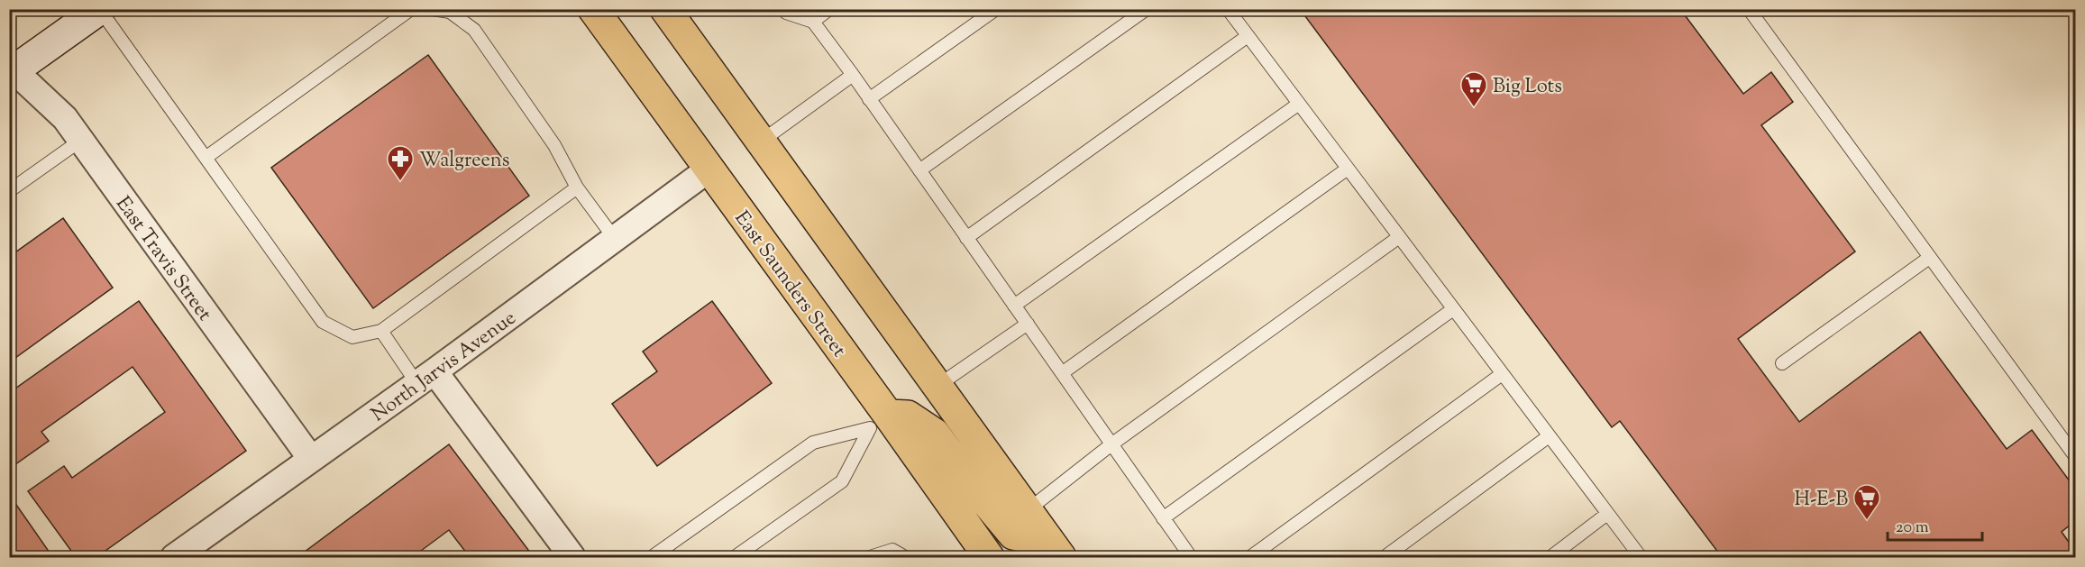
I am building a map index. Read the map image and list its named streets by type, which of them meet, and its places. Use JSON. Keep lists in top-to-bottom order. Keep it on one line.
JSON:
{"streets":{"main road":["East Saunders Street"],"street":["East Travis Street","North Jarvis Avenue"]},"crossings":[["East Travis Street","North Jarvis Avenue"],["East Saunders Street","North Jarvis Avenue"]],"places":{"supermarket":["Big Lots","H-E-B"],"pharmacy":["Walgreens"]},"scale_bar":"20 m"}
